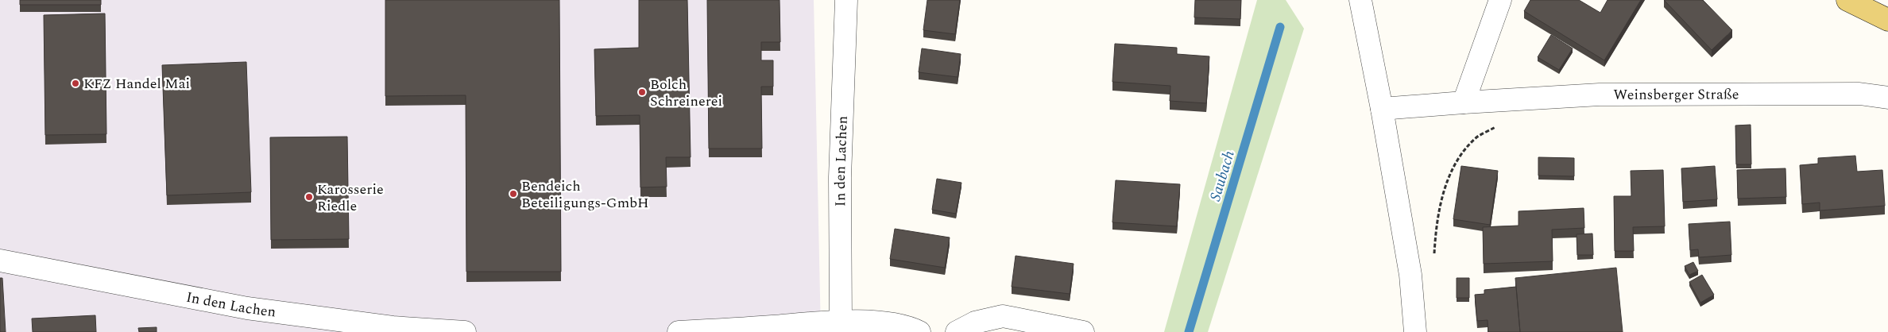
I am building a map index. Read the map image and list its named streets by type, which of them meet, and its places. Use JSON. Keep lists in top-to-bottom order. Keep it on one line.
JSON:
{"streets":{"street":["Weinsberger Straße","In den Lachen"]},"water":["Saubach"],"places":["KFZ Handel Mai","Bolch Schreinerei","Bendeich Beteiligungs-GmbH","Karosserie Riedle"]}
